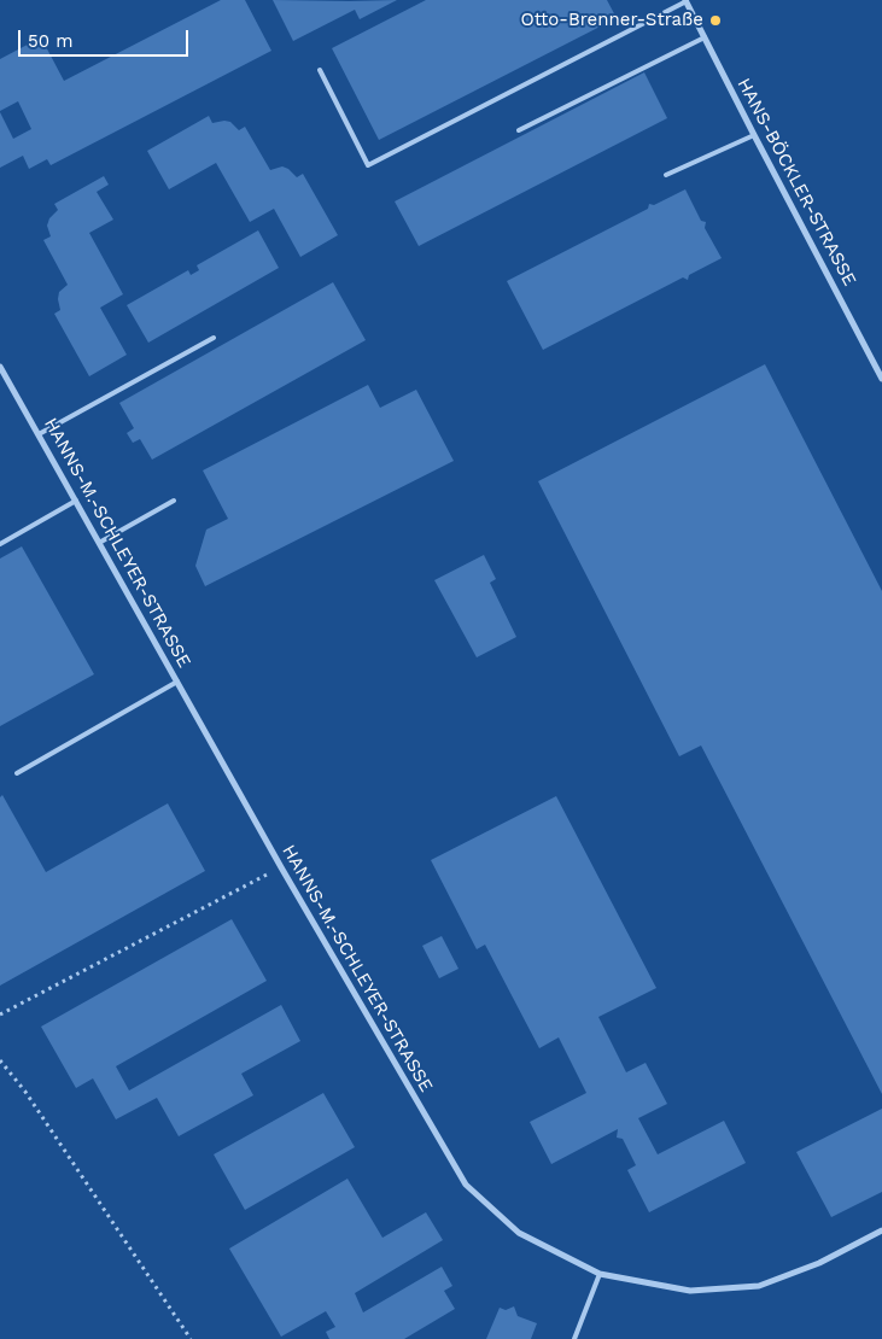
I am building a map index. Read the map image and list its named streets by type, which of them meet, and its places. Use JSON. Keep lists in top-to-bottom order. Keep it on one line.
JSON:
{"streets":{"street":["HANS-BÖCKLER-STRASSE","HANNS-M.-SCHLEYER-STRASSE"]},"places":["Otto-Brenner-Straße"],"scale_bar":"50 m"}
